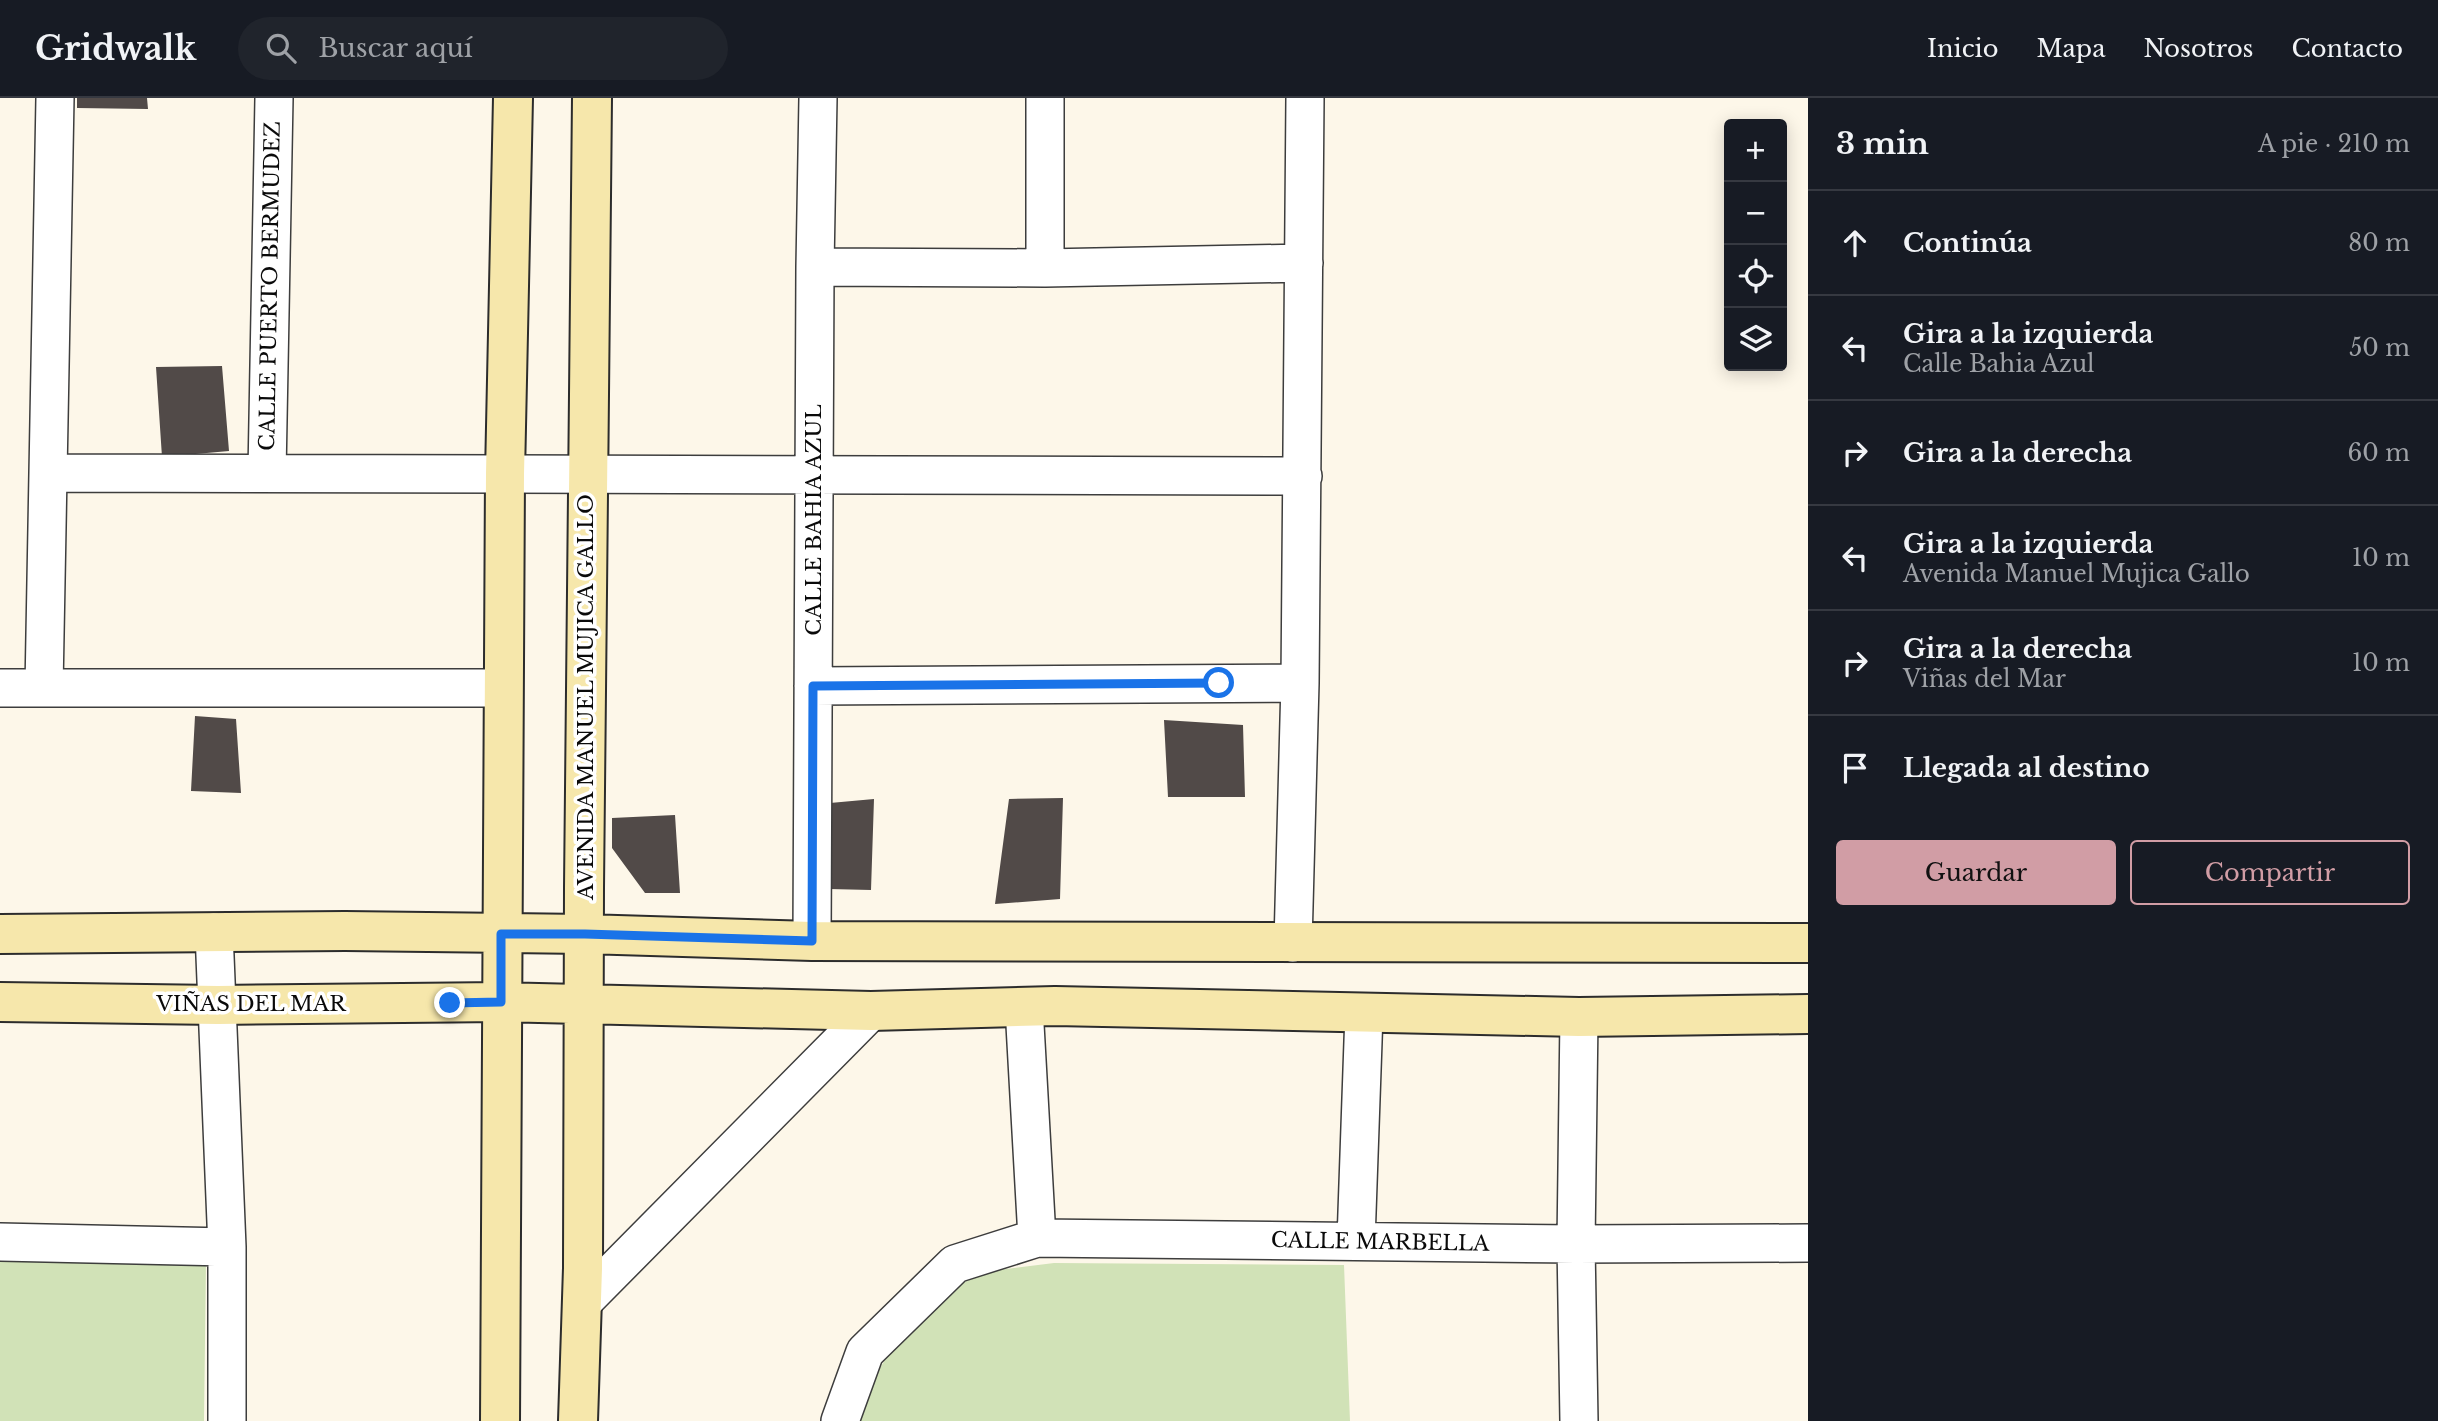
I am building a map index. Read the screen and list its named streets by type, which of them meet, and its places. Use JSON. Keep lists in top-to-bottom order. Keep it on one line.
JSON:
{"streets":{"street":["CALLE PUERTO BERMUDEZ","CALLE BAHIA AZUL","AVENIDA MANUEL MUJICA GALLO","VIÑAS DEL MAR","CALLE MARBELLA"]},"crossings":[["AVENIDA MANUEL MUJICA GALLO","VIÑAS DEL MAR"]],"page":{"header":"Gridwalk","search":"Buscar aquí","nav":["Inicio","Mapa","Nosotros","Contacto"],"heading":["3 min","A pie · 210 m"],"map_buttons":["+","−"],"list":[["Continúa","80 m"],["Gira a la izquierda","Calle Bahia Azul","50 m"],["Gira a la derecha","60 m"],["Gira a la izquierda","Avenida Manuel Mujica Gallo","10 m"],["Gira a la derecha","Viñas del Mar","10 m"],"Llegada al destino"],"buttons":["Guardar","Compartir"]}}
